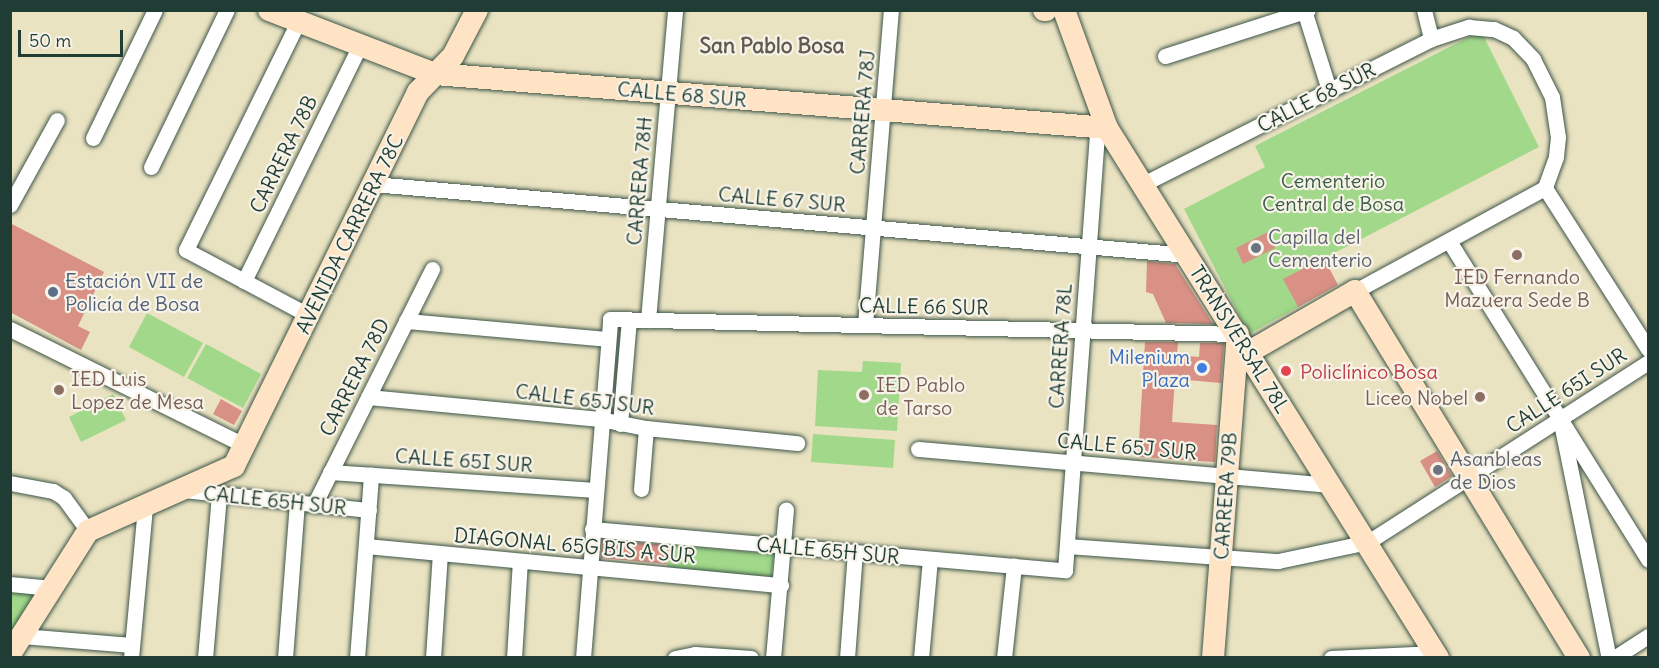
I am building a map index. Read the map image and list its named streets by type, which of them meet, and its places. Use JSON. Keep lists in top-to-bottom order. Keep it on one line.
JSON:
{"streets":{"street":["CALLE 68 SUR","CARRERA 78J","CARRERA 78B","CARRERA 78H","CALLE 67 SUR","AVENIDA CARRERA 78C","CALLE 66 SUR","TRANSVERSAL 78L","CARRERA 78L","CARRERA 78D","CALLE 65I SUR","CALLE 65J SUR","CARRERA 79B","CALLE 65H SUR","DIAGONAL 65G BIS A SUR"]},"crossings":[["CALLE 68 SUR","CARRERA 78J"],["CALLE 68 SUR","CARRERA 78B"],["CALLE 68 SUR","CARRERA 78H"],["CALLE 68 SUR","AVENIDA CARRERA 78C"],["CALLE 68 SUR","TRANSVERSAL 78L"],["CALLE 68 SUR","CARRERA 78L"],["CARRERA 78J","CALLE 67 SUR"],["CARRERA 78J","CALLE 66 SUR"],["CARRERA 78H","CALLE 67 SUR"],["CARRERA 78H","CALLE 66 SUR"],["CALLE 67 SUR","AVENIDA CARRERA 78C"],["CALLE 67 SUR","TRANSVERSAL 78L"],["CALLE 67 SUR","CARRERA 78L"],["AVENIDA CARRERA 78C","CALLE 65H SUR"],["CALLE 66 SUR","TRANSVERSAL 78L"],["CALLE 66 SUR","CARRERA 78L"],["CALLE 66 SUR","CARRERA 79B"],["TRANSVERSAL 78L","CARRERA 78L"],["TRANSVERSAL 78L","CALLE 65I SUR"],["TRANSVERSAL 78L","CALLE 65J SUR"],["TRANSVERSAL 78L","CARRERA 79B"],["CARRERA 78L","CALLE 65I SUR"],["CARRERA 78L","CALLE 65J SUR"],["CARRERA 78L","CALLE 65H SUR"],["CARRERA 78D","CALLE 65I SUR"],["CARRERA 78D","CALLE 65J SUR"],["CARRERA 78D","CALLE 65H SUR"],["CALLE 65I SUR","CARRERA 79B"],["CALLE 65J SUR","CARRERA 79B"]],"districts":["San Pablo Bosa"],"parks":["Cementerio Central de Bosa"],"places":["Capilla del Cementerio","IED Fernando Mazuera Sede B","Estación VII de Policía de Bosa","Milenium Plaza","Policlínico Bosa","IED Luis Lopez de Mesa","IED Pablo de Tarso","Liceo Nobel","Asanbleas de Dios"],"scale_bar":"50 m"}
